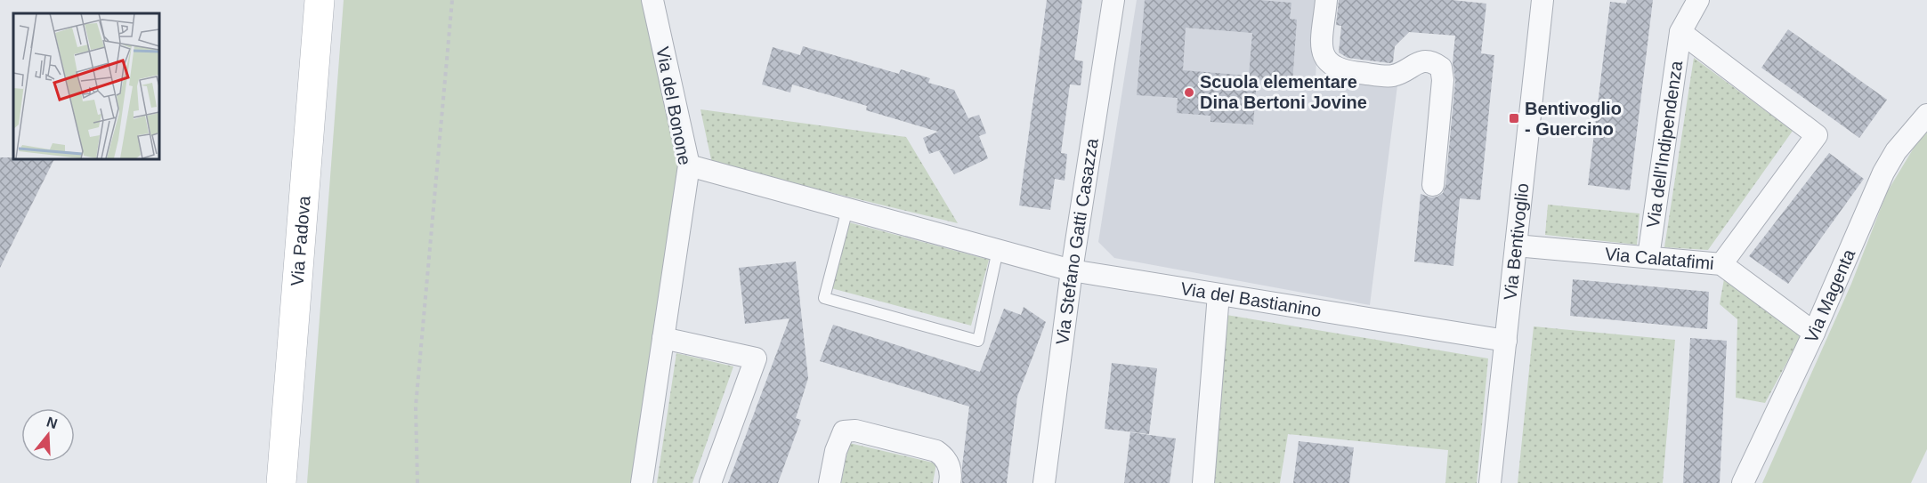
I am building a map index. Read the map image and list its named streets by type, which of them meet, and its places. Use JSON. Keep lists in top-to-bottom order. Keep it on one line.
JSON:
{"streets":{"main road":["Via Padova"],"street":["Via del Bonone","Via dell'Indipendenza","Via Stefano Gatti Casazza","Via Bentivoglio","Via Calatafimi","Via Magenta","Via del Bastianino"]},"crossings":[["Via del Bonone","Via del Bastianino"],["Via dell'Indipendenza","Via Calatafimi"],["Via Stefano Gatti Casazza","Via del Bastianino"],["Via Bentivoglio","Via Calatafimi"],["Via Bentivoglio","Via del Bastianino"],["Via Calatafimi","Via Magenta"]],"places":{"other":["Scuola elementare Dina Bertoni Jovine"],"transit":["Bentivoglio - Guercino"]},"north":"top"}
